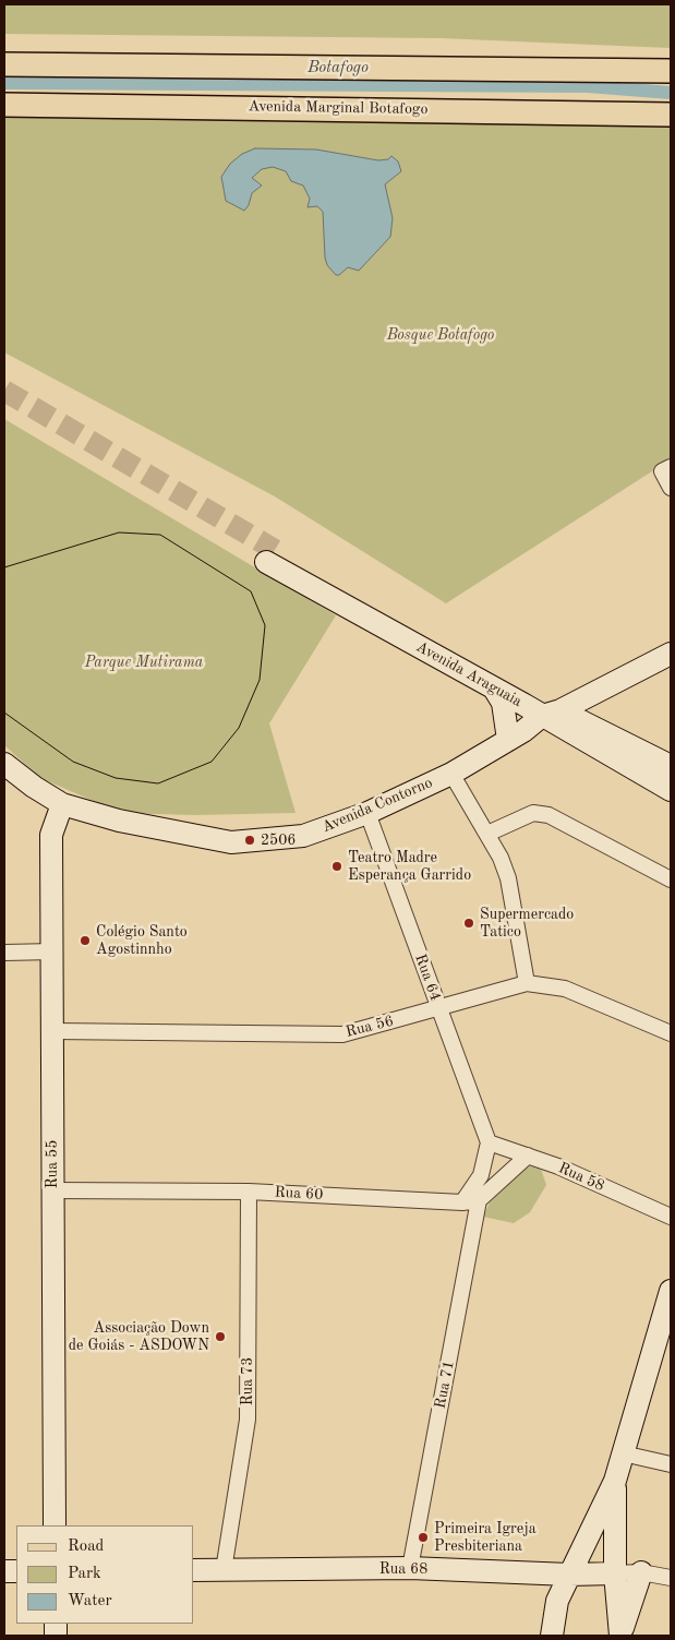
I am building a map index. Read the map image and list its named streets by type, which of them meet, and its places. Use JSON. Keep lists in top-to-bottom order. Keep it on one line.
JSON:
{"streets":{"main road":["Avenida Marginal Botafogo"],"street":["Avenida Araguaia","Avenida Contorno","Rua 64","Rua 56","Rua 55","Rua 58","Rua 60","Rua 73","Rua 71","Rua 68"]},"crossings":[["Avenida Araguaia","Avenida Contorno"],["Avenida Contorno","Rua 64"],["Avenida Contorno","Rua 55"],["Rua 64","Rua 56"],["Rua 64","Rua 58"],["Rua 56","Rua 55"],["Rua 55","Rua 60"],["Rua 60","Rua 73"],["Rua 60","Rua 71"],["Rua 73","Rua 68"],["Rua 71","Rua 68"]],"water":["Botafogo"],"parks":["Bosque Botafogo","Parque Mutirama"],"places":["2506","Teatro Madre Esperança Garrido","Supermercado Tatico","Colégio Santo Agostinnho","Associação Down de Goiás - ASDOWN","Primeira Igreja Presbiteriana"],"legend":["Road","Park","Water"]}
